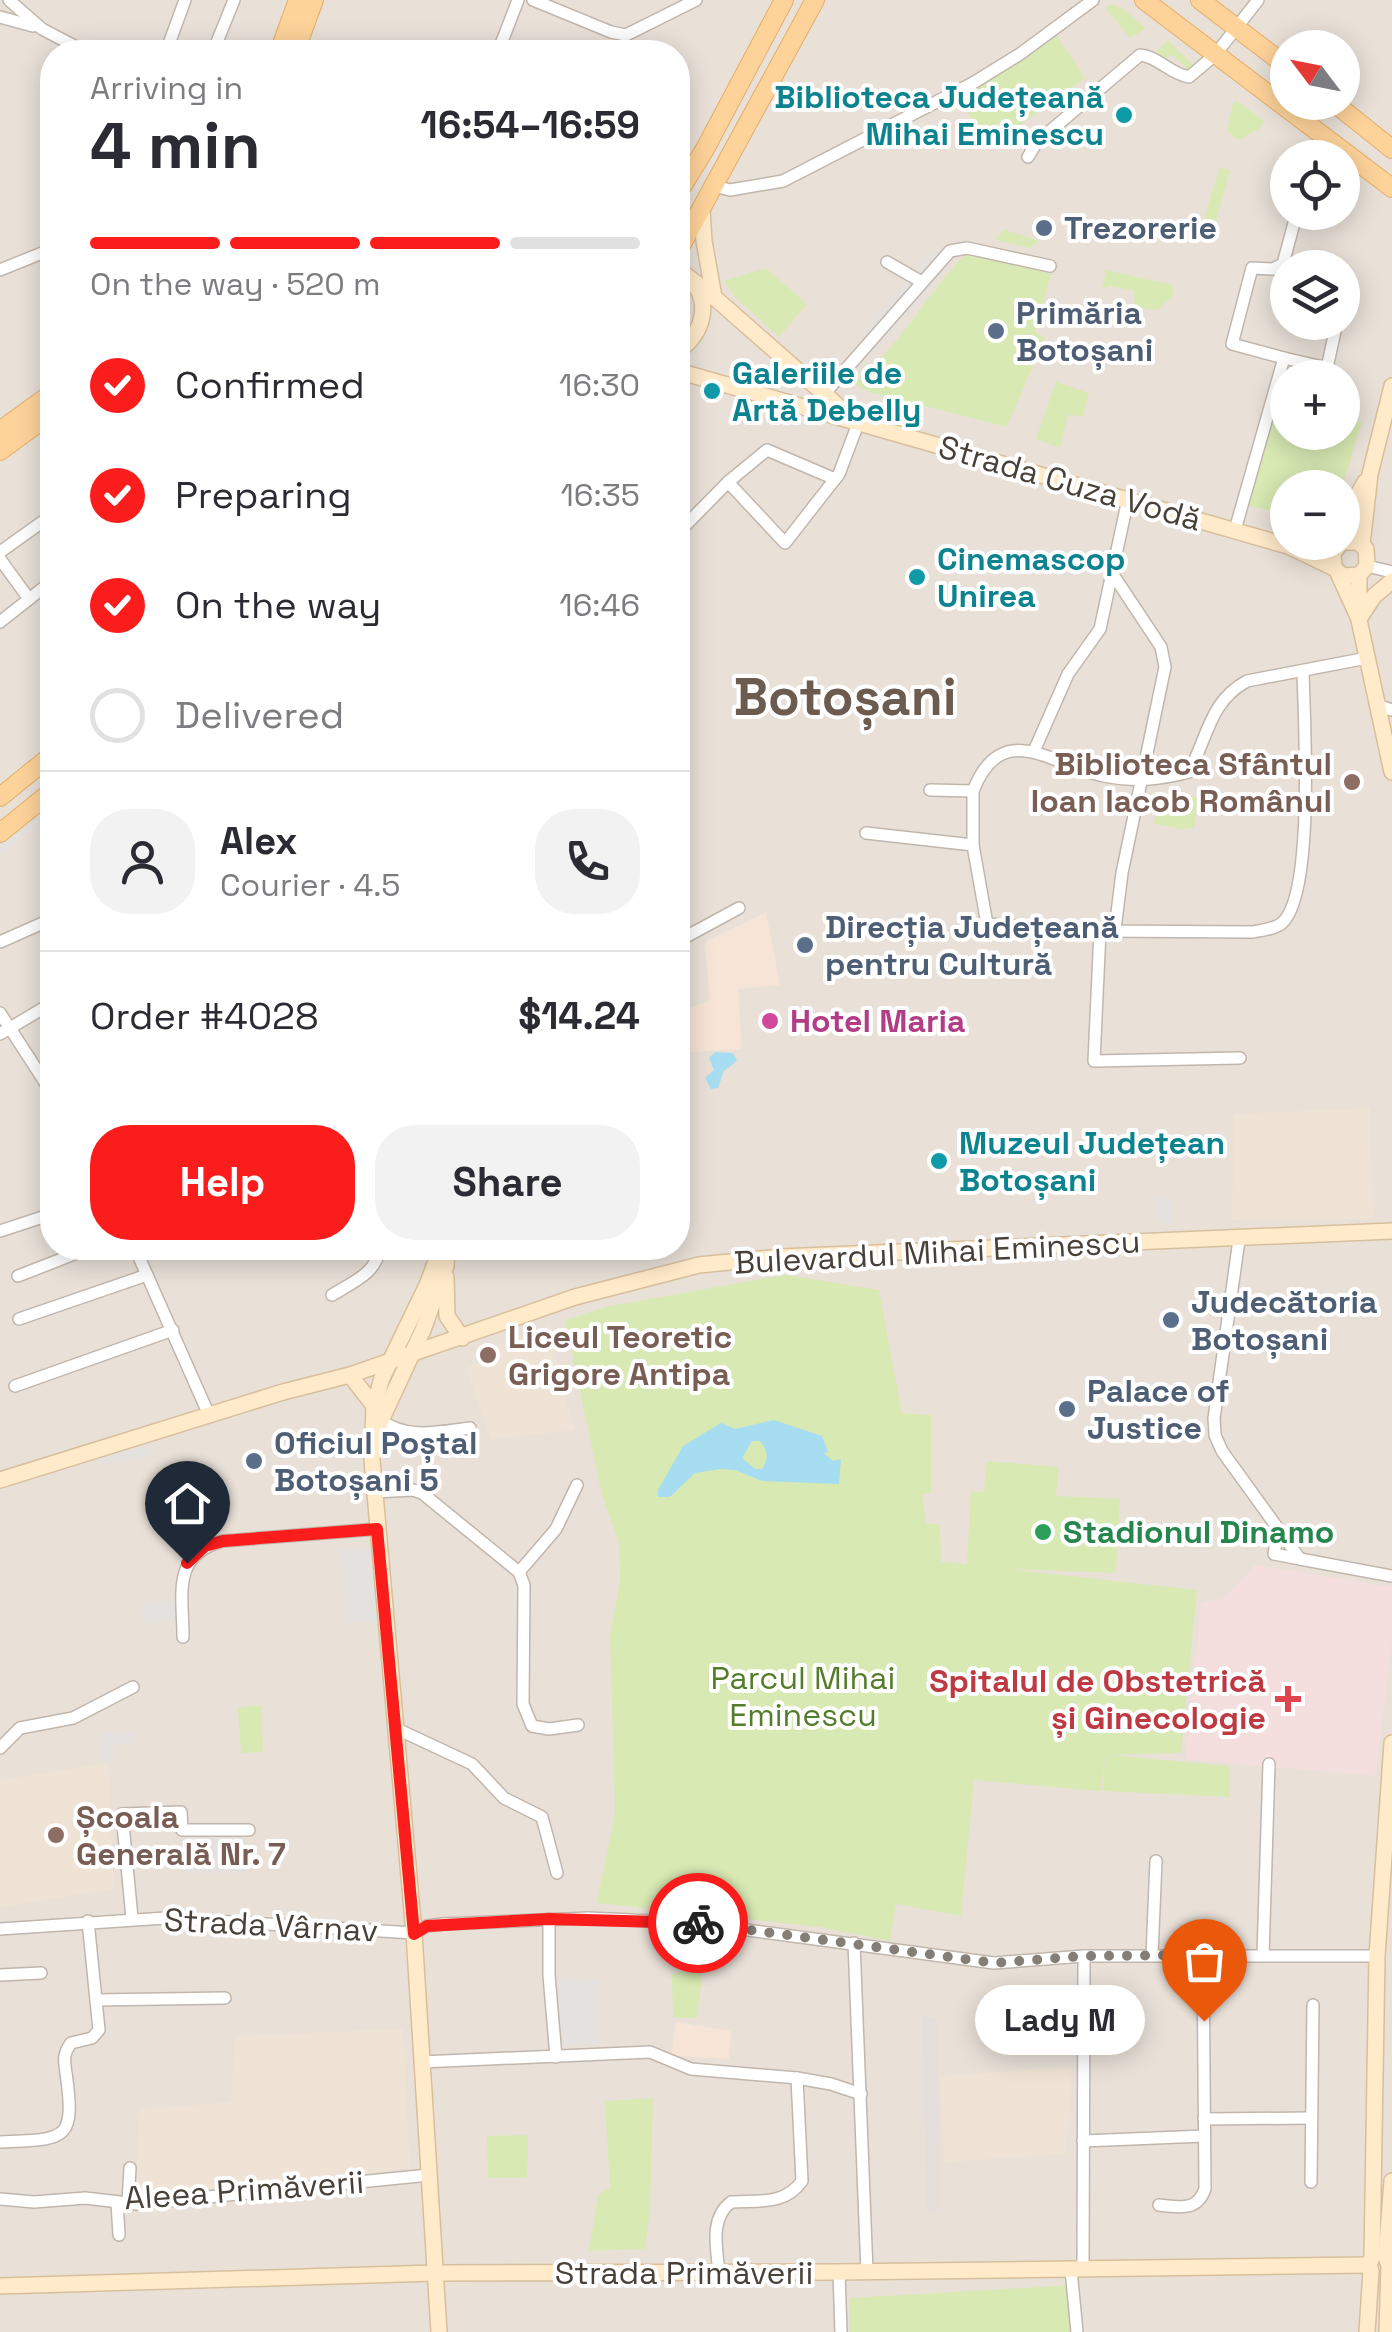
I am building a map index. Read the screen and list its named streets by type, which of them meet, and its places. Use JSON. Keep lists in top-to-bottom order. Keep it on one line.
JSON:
{"streets":{"main road":["Strada Cuza Vodă","Bulevardul Mihai Eminescu","Strada Primăverii"],"street":["Strada Vârnav","Aleea Primăverii"]},"districts":["Botoșani"],"parks":["Parcul Mihai Eminescu"],"places":{"other":["Biblioteca Județeană Mihai Eminescu","Trezorerie","Primăria Botoșani","Galeriile de Artă Debelly","Cinemascop Unirea","Biblioteca Sfântul Ioan Iacob Românul","Direcția Județeană pentru Cultură","Hotel Maria","Muzeul Județean Botoșani","Judecătoria Botoșani","Liceul Teoretic Grigore Antipa","Palace of Justice","Oficiul Poștal Botoșani 5","Stadionul Dinamo","Școala Generală Nr. 7","Lady M"],"health":["Spitalul de Obstetrică și Ginecologie"]},"north":"top left","page":{"map_buttons":["+","−"],"heading":["4 min","Arriving in","16:54–16:59"],"panel":["Alex","Courier · 4.5","Order #4028","$14.24"],"bar":"On the way · 520 m","list":[["Confirmed","16:30"],["Preparing","16:35"],["On the way","16:46"],"Delivered"],"buttons":["Help","Share"],"bubble":"Lady M"}}
